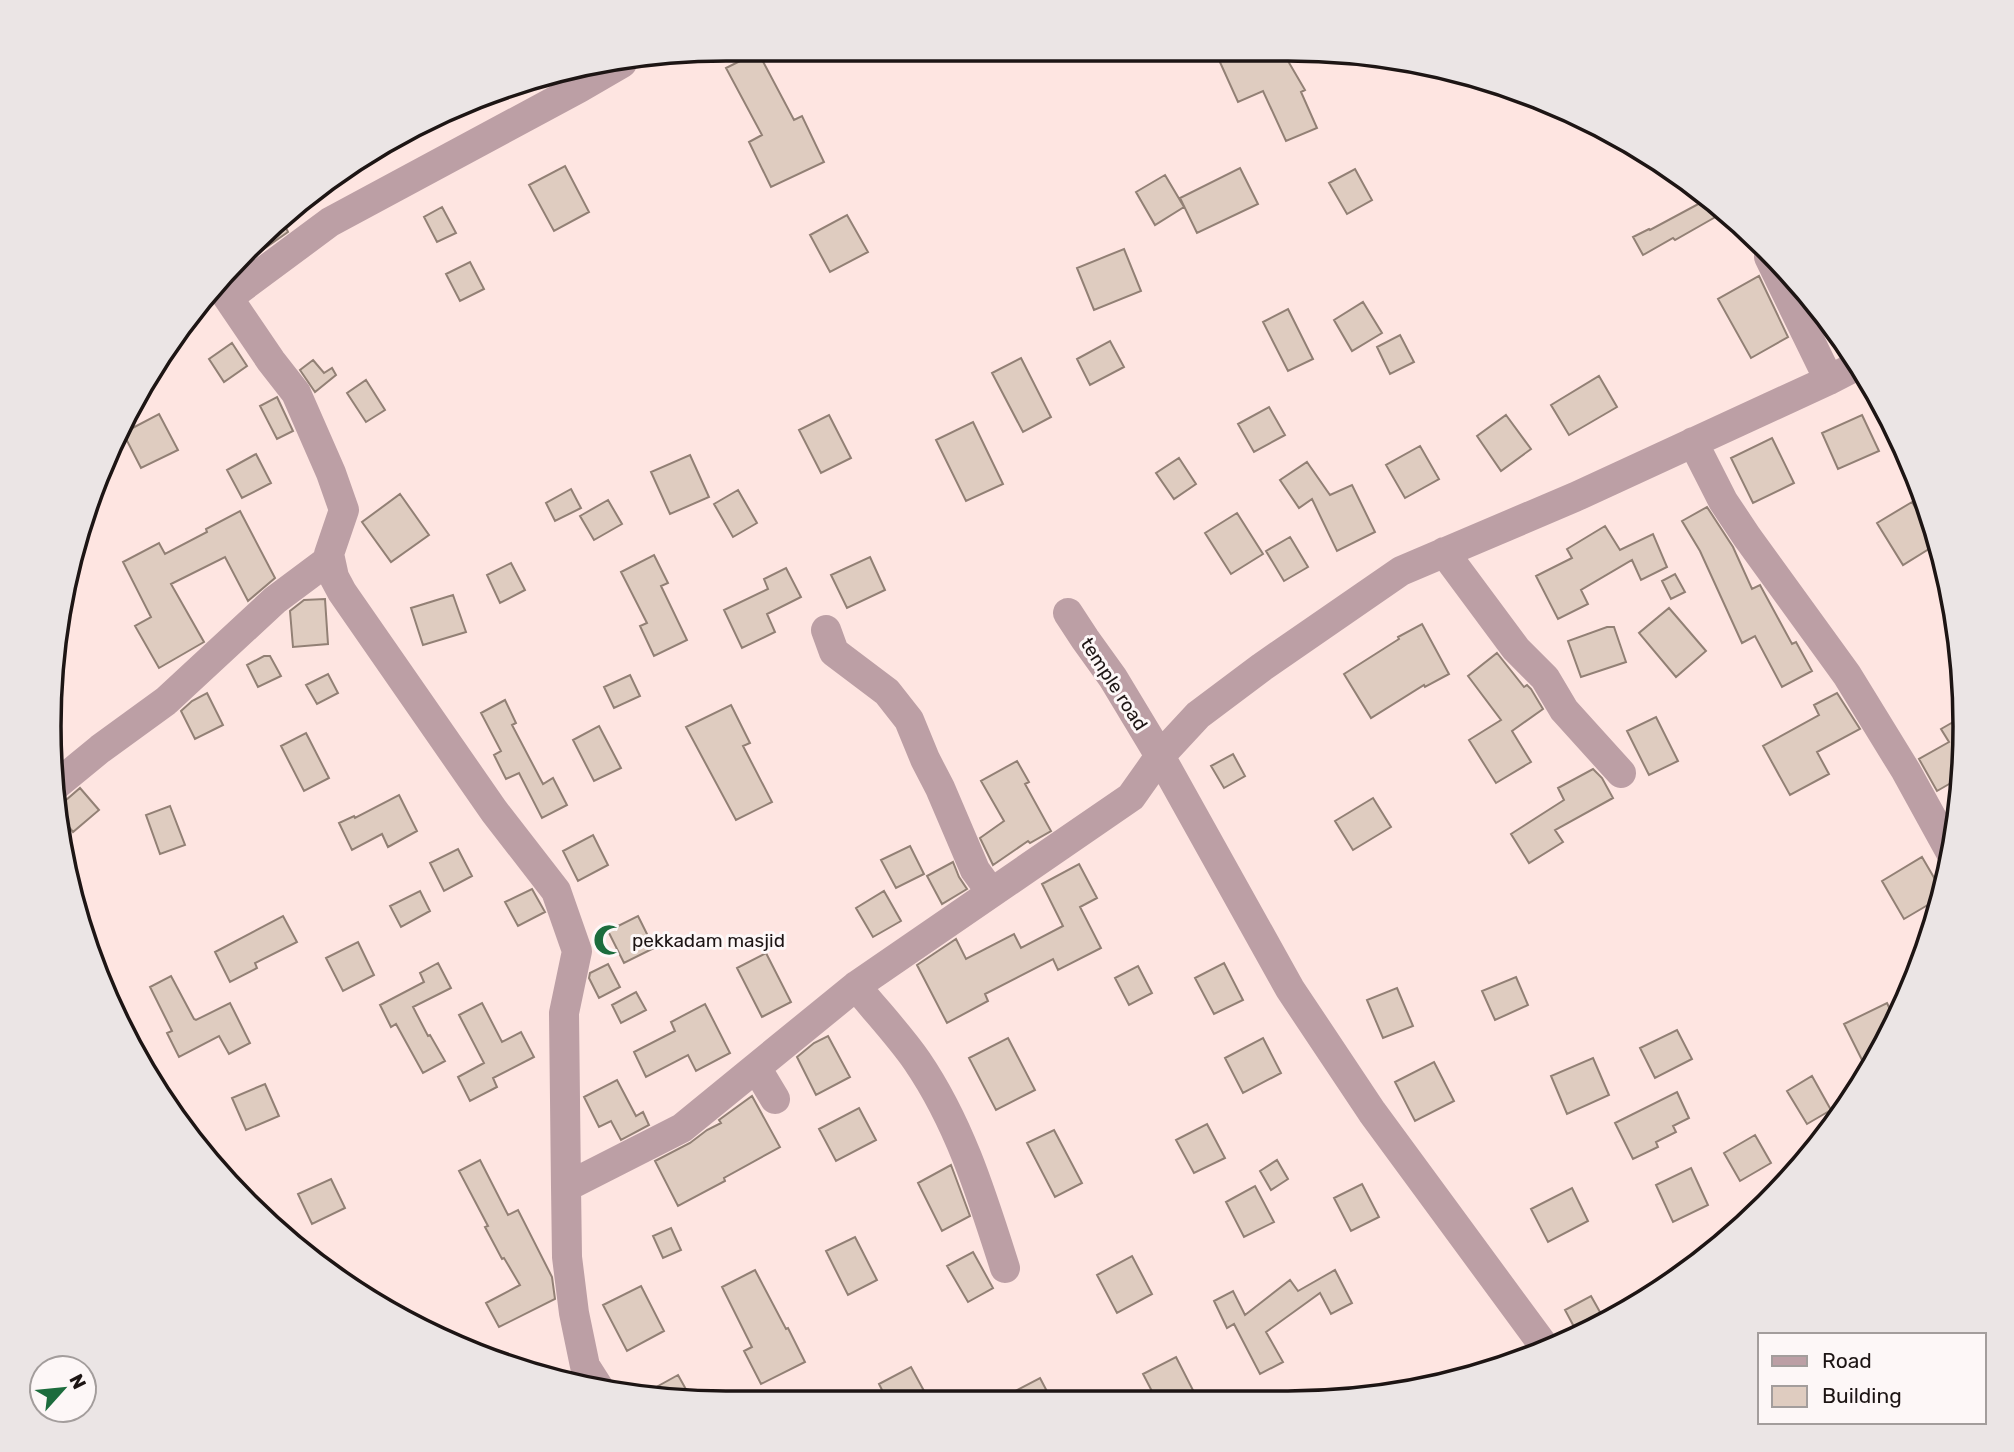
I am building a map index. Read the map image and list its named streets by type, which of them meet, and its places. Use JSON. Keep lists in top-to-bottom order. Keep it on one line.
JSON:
{"streets":{"street":["temple road"]},"places":{"mosque":["pekkadam masjid"]},"legend":["Road","Building"],"north":"top right"}
